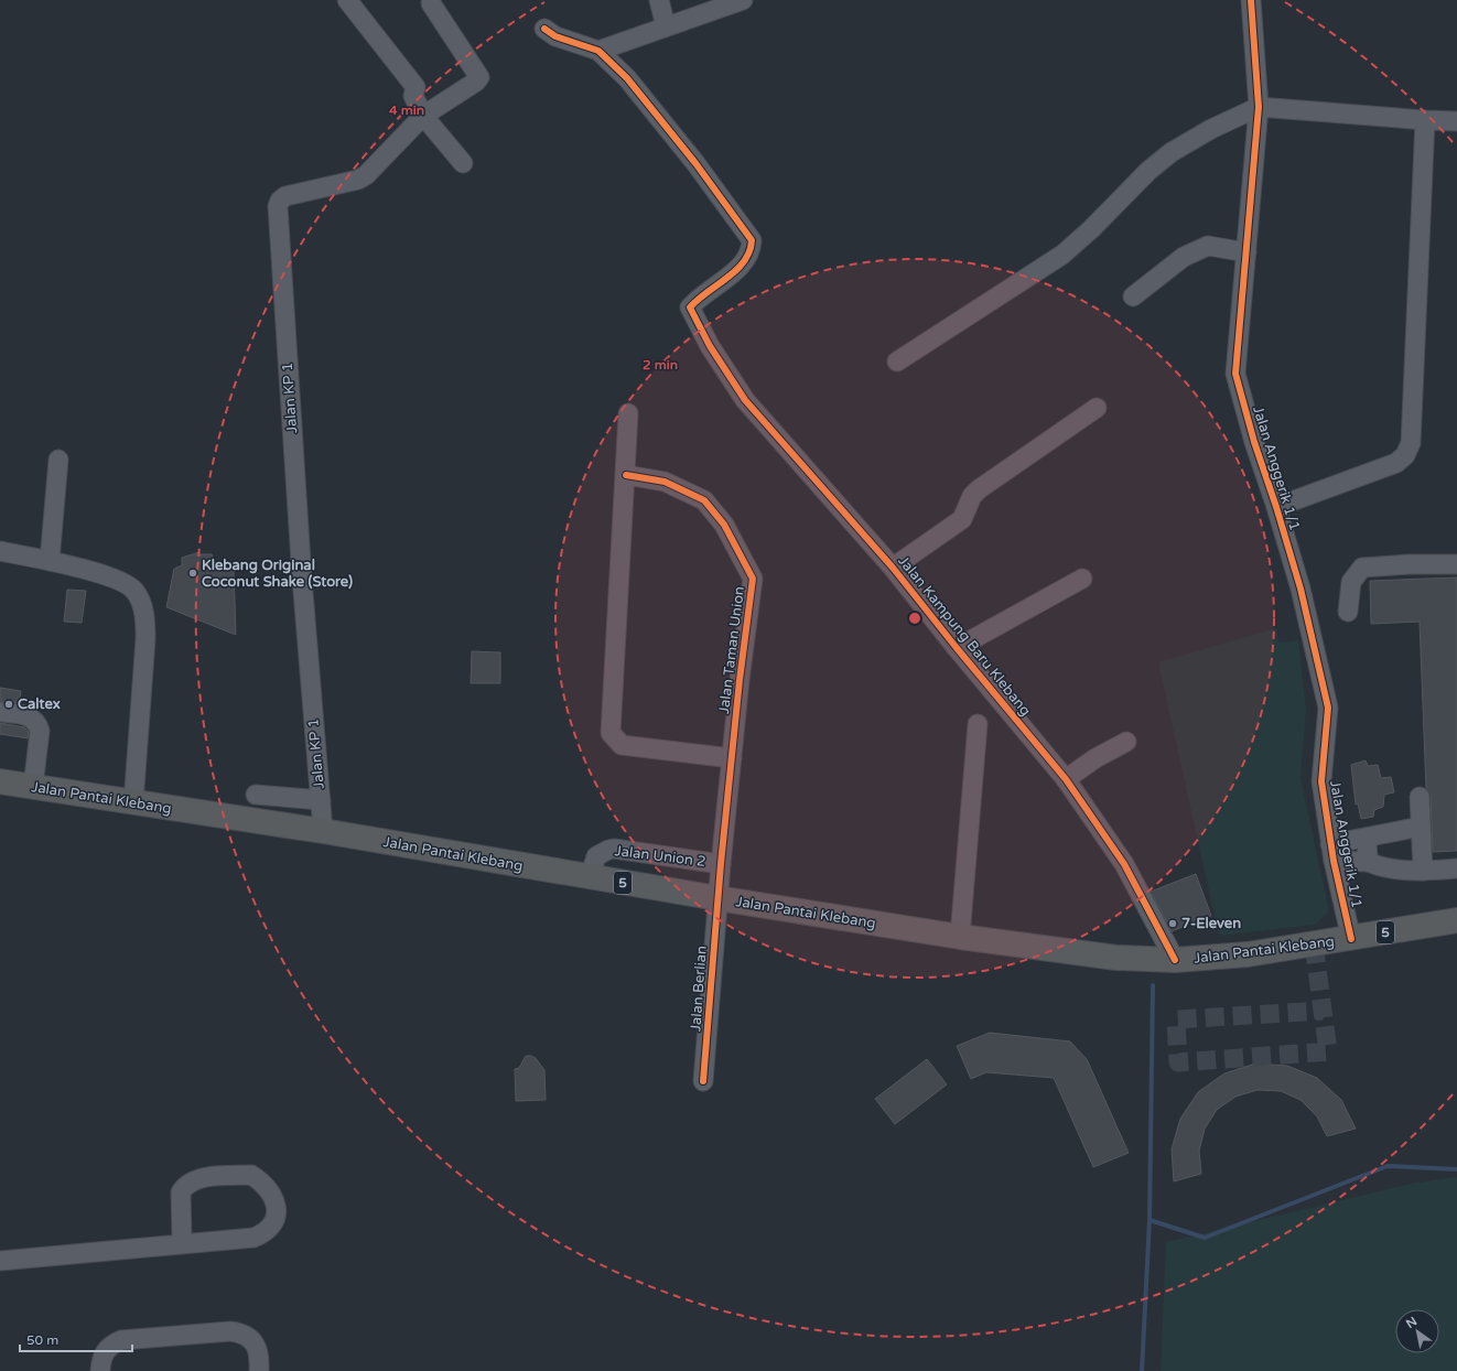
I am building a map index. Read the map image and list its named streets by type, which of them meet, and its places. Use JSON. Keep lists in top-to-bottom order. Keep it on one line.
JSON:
{"streets":{"highway":["Jalan Pantai Klebang","5"],"street":["Jalan KP 1","Jalan Anggerik 1/1","Jalan Kampung Baru Klebang","Jalan Taman Union","Jalan Union 2","Jalan Berlian"]},"crossings":[["Jalan KP 1","Jalan Pantai Klebang"],["Jalan Anggerik 1/1","Jalan Pantai Klebang"],["Jalan Kampung Baru Klebang","Jalan Pantai Klebang"],["Jalan Taman Union","Jalan Pantai Klebang"],["Jalan Taman Union","Jalan Union 2"],["Jalan Taman Union","Jalan Berlian"],["Jalan Pantai Klebang","Jalan Union 2"],["Jalan Pantai Klebang","Jalan Berlian"]],"places":["Klebang Original Coconut Shake (Store)","Caltex","7-Eleven"],"scale_bar":"50 m","north":"top left","rings":["4 min","2 min"]}
